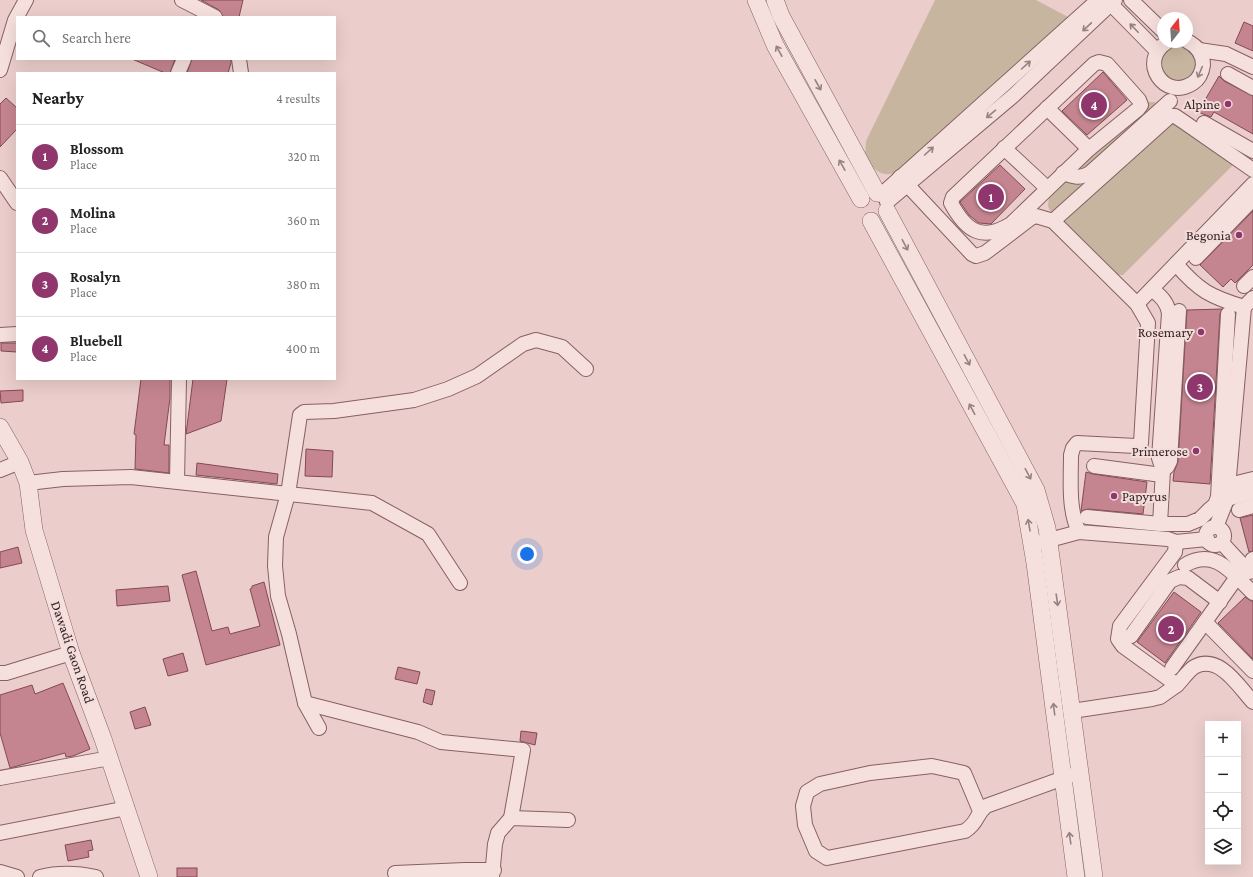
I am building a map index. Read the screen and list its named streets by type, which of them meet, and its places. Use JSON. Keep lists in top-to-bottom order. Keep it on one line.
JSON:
{"streets":{"street":["Dawadi Gaon Road"]},"places":["Alpine","Begonia","Rosemary","Primerose","Papyrus"],"north":"top","page":{"search":"Search here","heading":["Nearby","4 results"],"pins":["4","1","3","2"],"list":[{"mark":"1","name":"Blossom","note":"Place","value":"320 m"},{"mark":"2","name":"Molina","note":"Place","value":"360 m"},{"mark":"3","name":"Rosalyn","note":"Place","value":"380 m"},{"mark":"4","name":"Bluebell","note":"Place","value":"400 m"}],"map_buttons":["+","−"]}}
